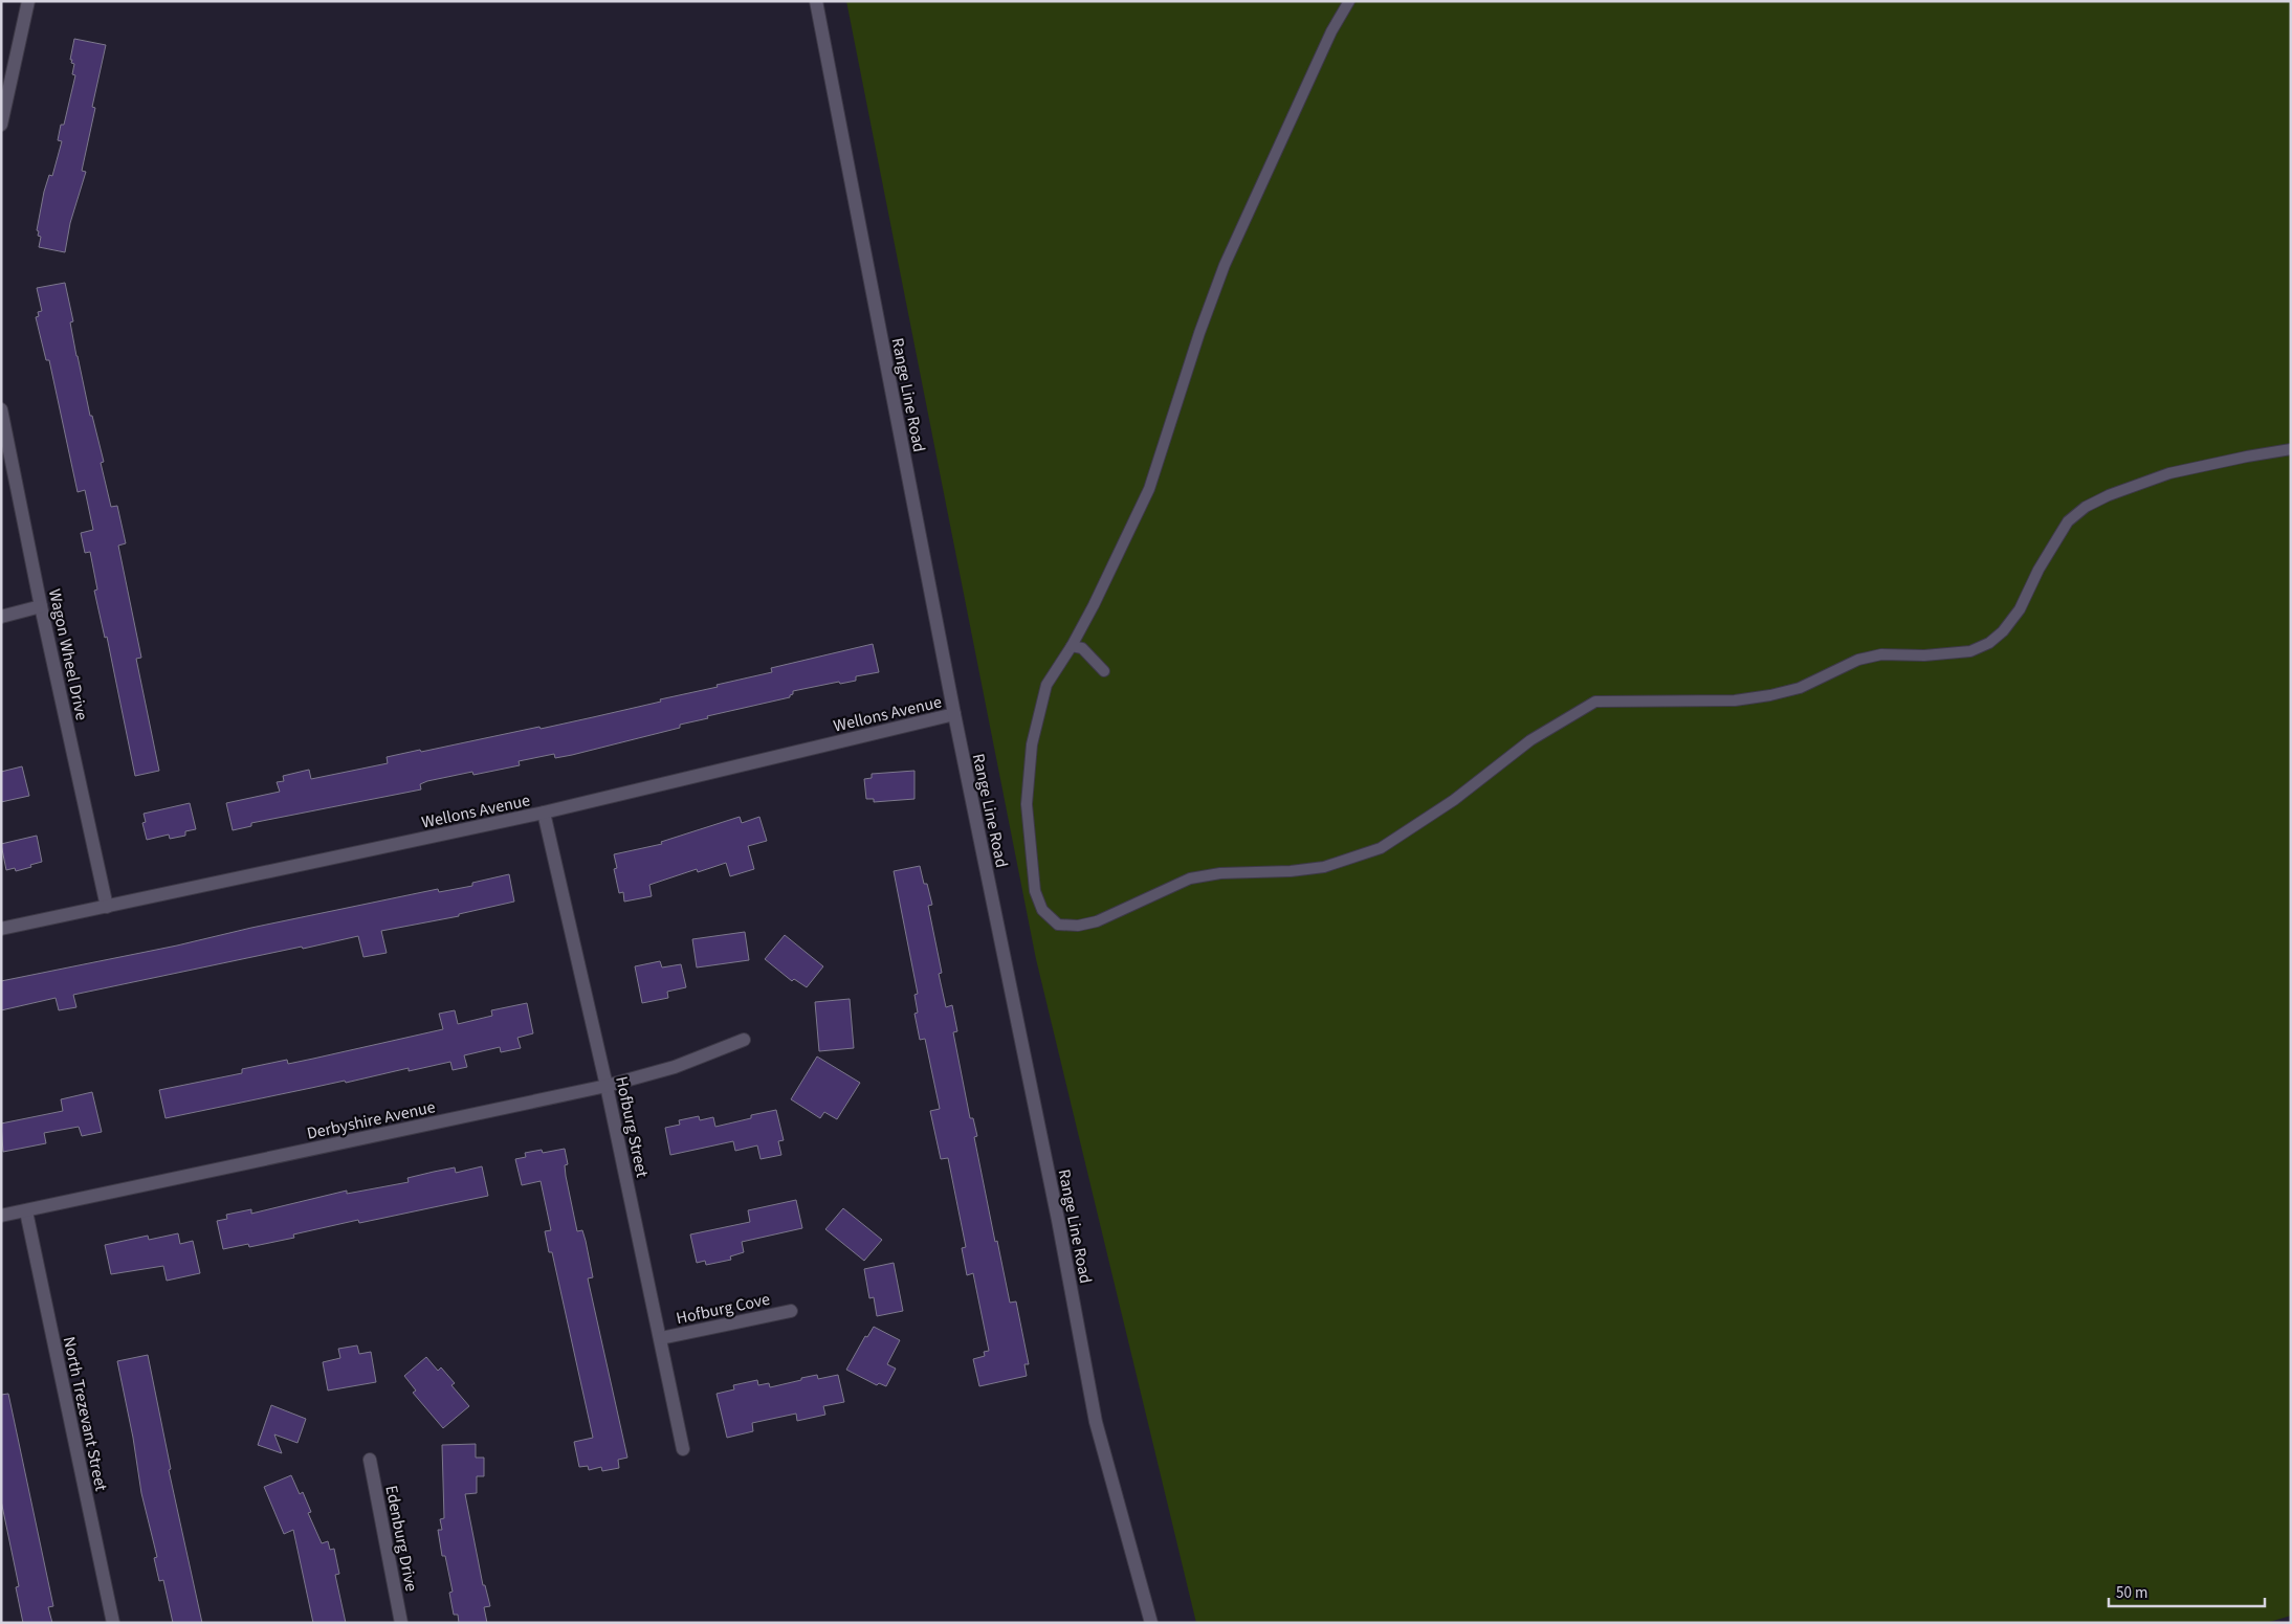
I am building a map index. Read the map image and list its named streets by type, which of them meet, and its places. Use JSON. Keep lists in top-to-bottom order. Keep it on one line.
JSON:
{"streets":{"street":["Range Line Road","Wagon Wheel Drive","Wellons Avenue","Derbyshire Avenue","Hofburg Street","Hofburg Cove","North Trezevant Street","Edenburg Drive"]},"crossings":[["Range Line Road","Wellons Avenue"],["Wagon Wheel Drive","Wellons Avenue"],["Wellons Avenue","Hofburg Street"],["Derbyshire Avenue","Hofburg Street"],["Derbyshire Avenue","North Trezevant Street"],["Hofburg Street","Hofburg Cove"]],"scale_bar":"50 m"}
